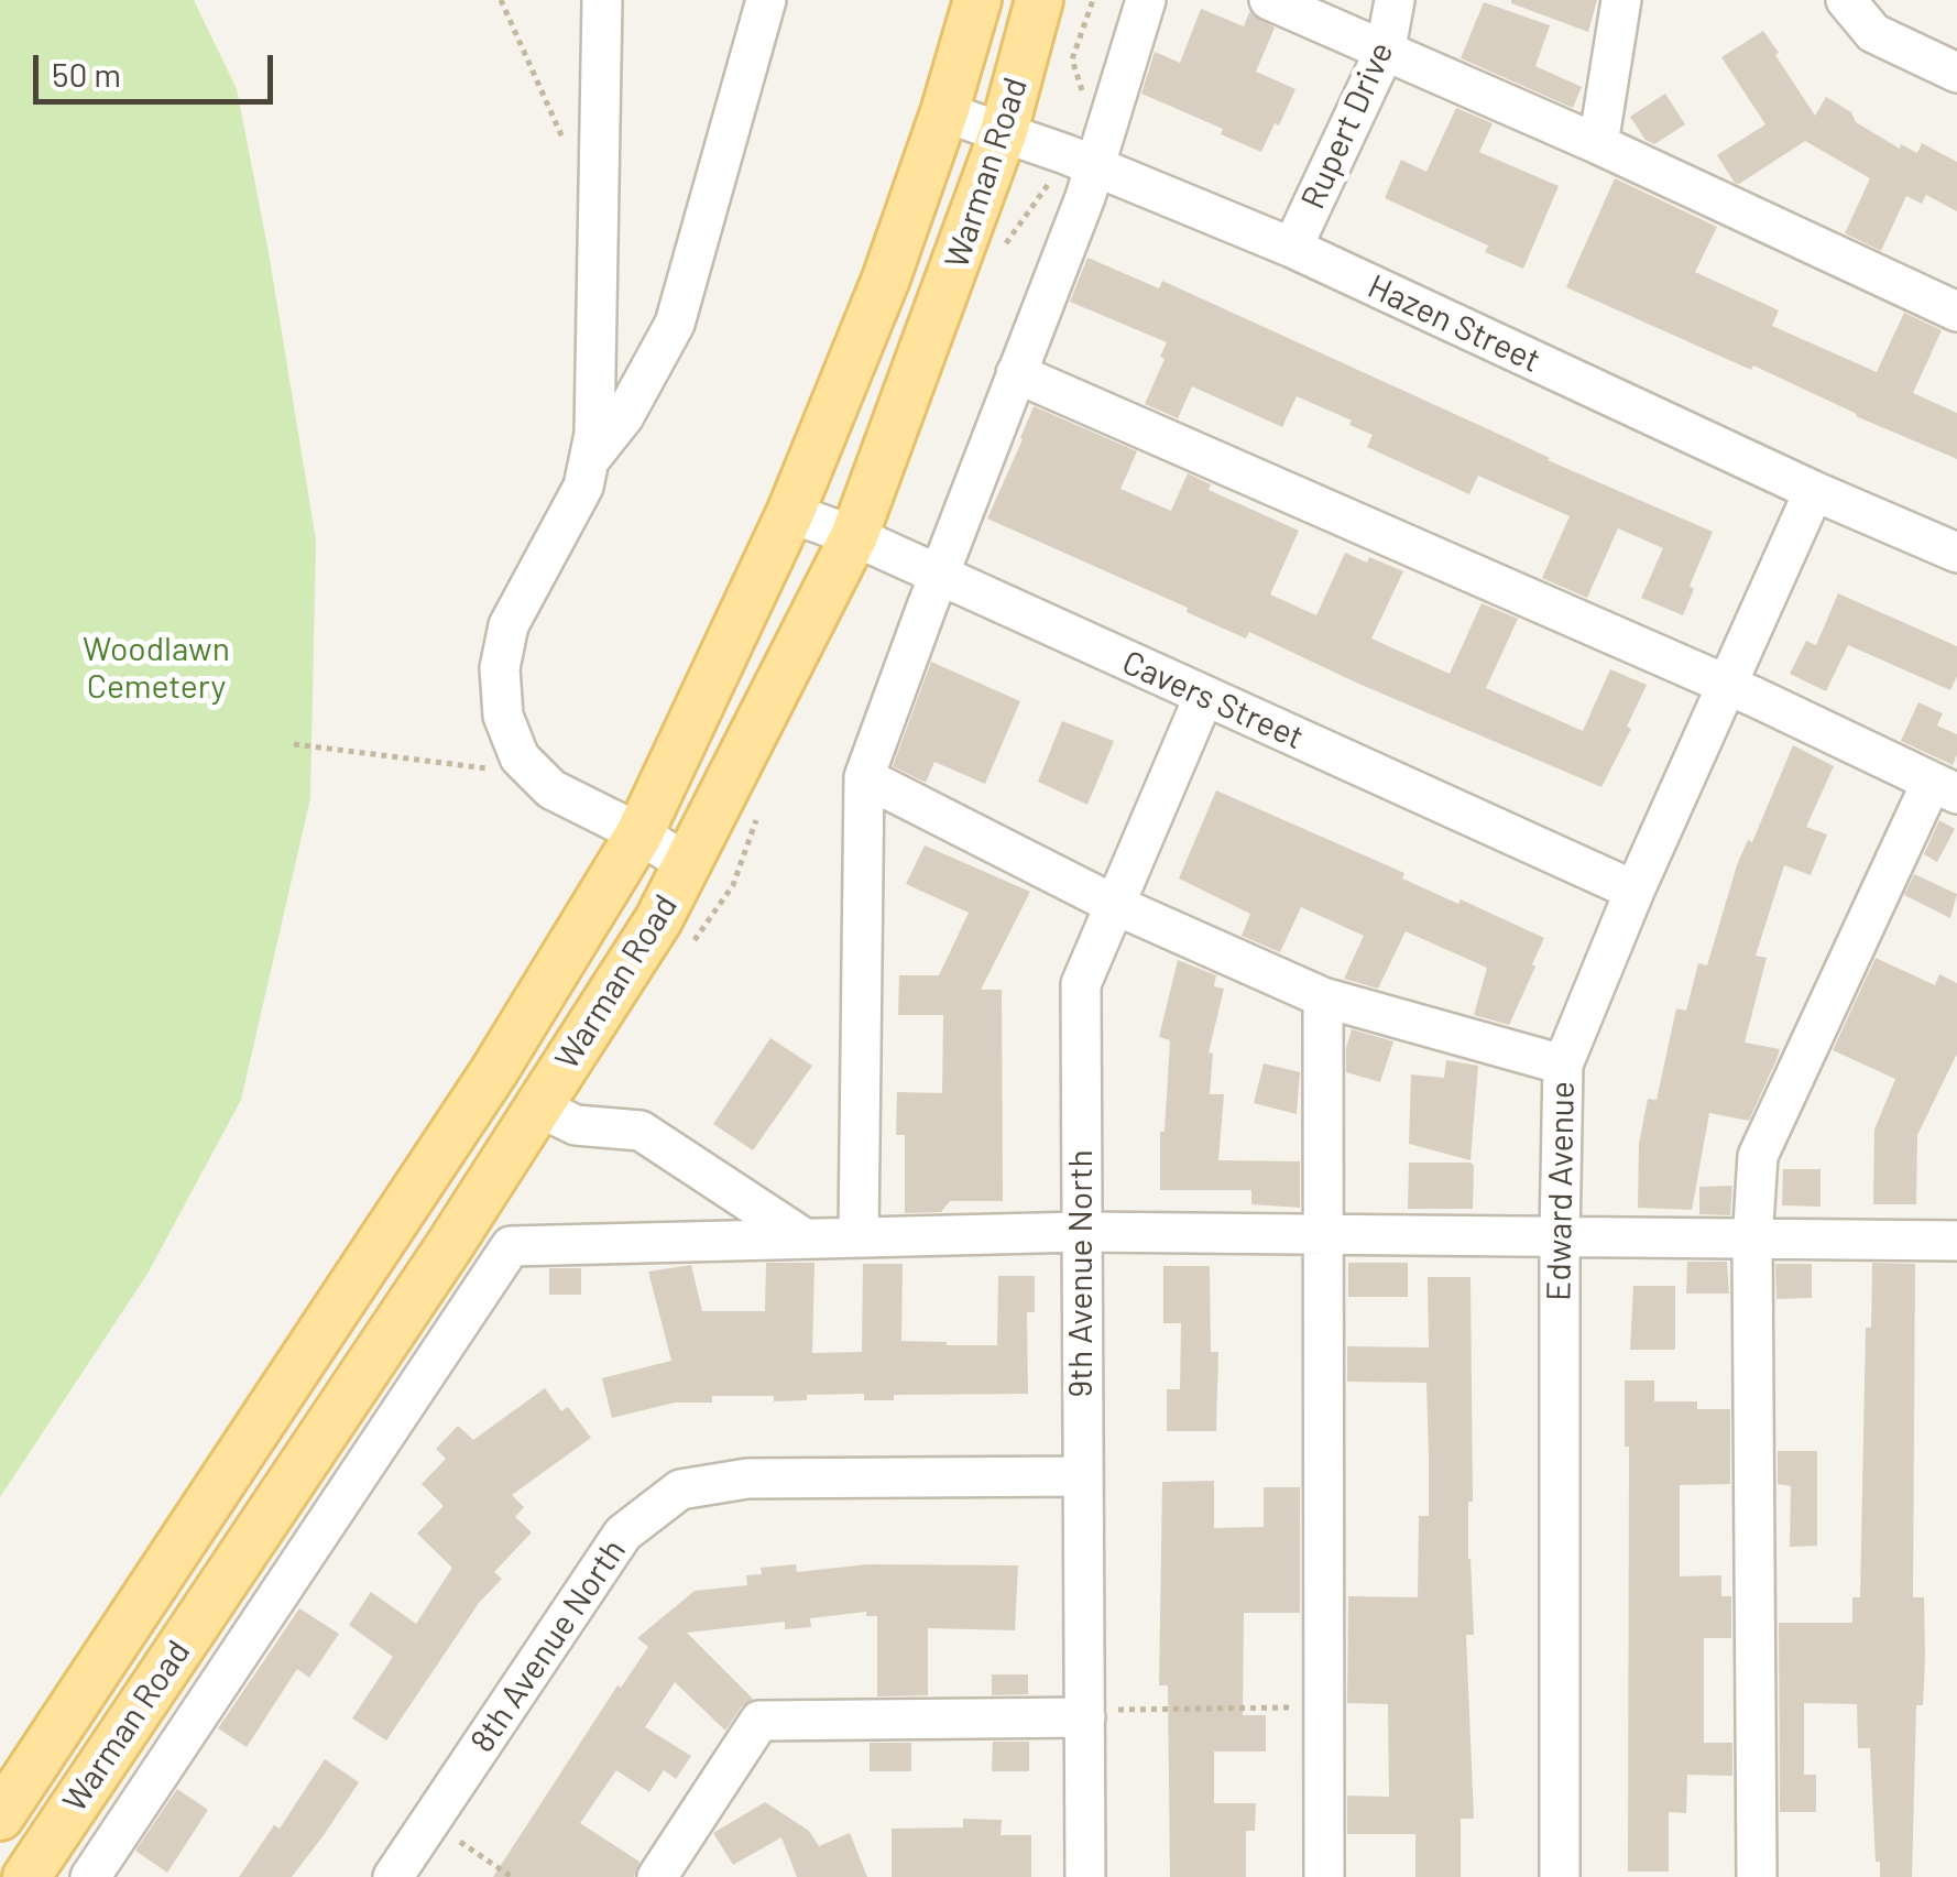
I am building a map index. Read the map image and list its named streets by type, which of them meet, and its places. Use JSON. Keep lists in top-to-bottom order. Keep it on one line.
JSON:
{"streets":{"main road":["Warman Road"],"street":["Rupert Drive","Hazen Street","Cavers Street","Edward Avenue","9th Avenue North","8th Avenue North"]},"crossings":[["Rupert Drive","Hazen Street"],["Warman Road","Hazen Street"],["Warman Road","Cavers Street"],["Hazen Street","Edward Avenue"],["Cavers Street","Edward Avenue"],["Cavers Street","9th Avenue North"],["9th Avenue North","8th Avenue North"]],"parks":["Woodlawn Cemetery"],"scale_bar":"50 m"}
